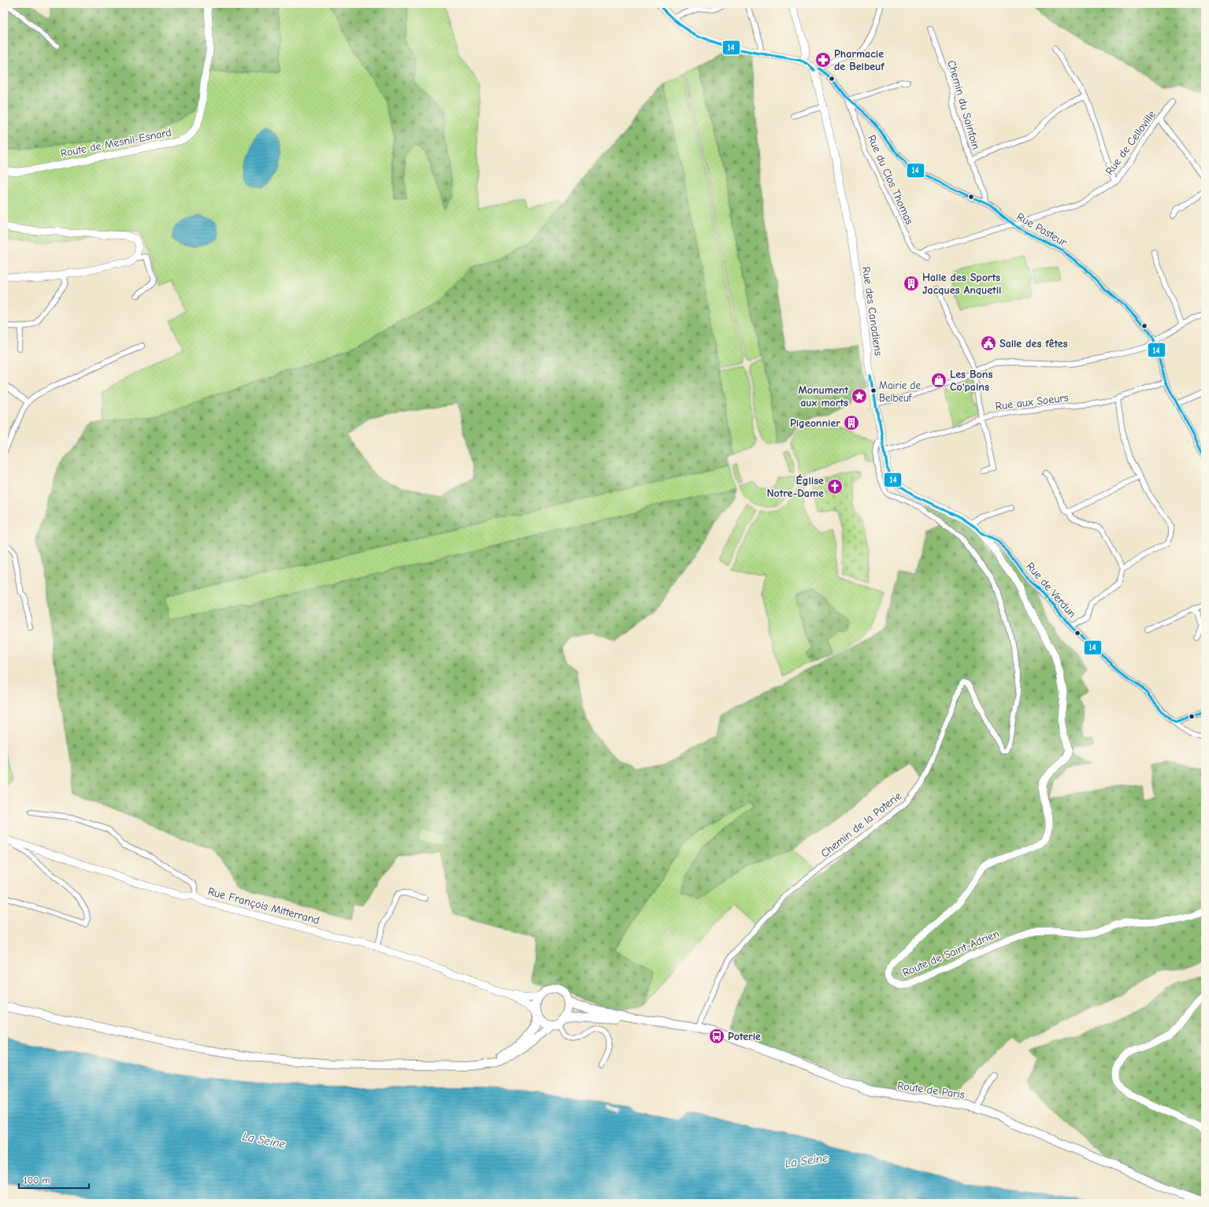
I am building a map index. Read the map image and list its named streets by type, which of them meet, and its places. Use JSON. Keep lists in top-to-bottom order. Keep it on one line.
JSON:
{"streets":{"main road":["Route de Mesnil-Esnard","Rue des Canadiens","Rue François Mitterrand","Route de Saint-Adrien","Route de Paris"],"street":["Chemin du Sainfoin","Rue de Celloville","Rue du Clos Thomas","Rue Pasteur","Rue aux Soeurs","Rue de Verdun","Chemin de la Poterie"]},"crossings":[["Chemin du Sainfoin","Rue Pasteur"],["Rue de Celloville","Rue du Clos Thomas"],["Rue de Celloville","Rue Pasteur"],["Rue du Clos Thomas","Rue Pasteur"],["Rue Pasteur","Rue des Canadiens"],["Rue Pasteur","Rue aux Soeurs"],["Rue des Canadiens","Rue aux Soeurs"],["Rue des Canadiens","Rue de Verdun"],["Rue des Canadiens","Chemin de la Poterie"],["Rue des Canadiens","Route de Saint-Adrien"],["Chemin de la Poterie","Route de Paris"]],"water":["La Seine"],"places":{"pharmacy":["Pharmacie de Belbeuf"],"building":["Halle des Sports Jacques Anquetil","Pigeonnier"],"public building":["Salle des fêtes"],"shop":["Les Bons Co'pains"],"other":["Mairie de Belbeuf"],"place":["Monument aux morts"],"church":["Église Notre-Dame"],"bus stop":["Poterie"]},"lines":["transit line 14"],"scale_bar":"100 m"}
